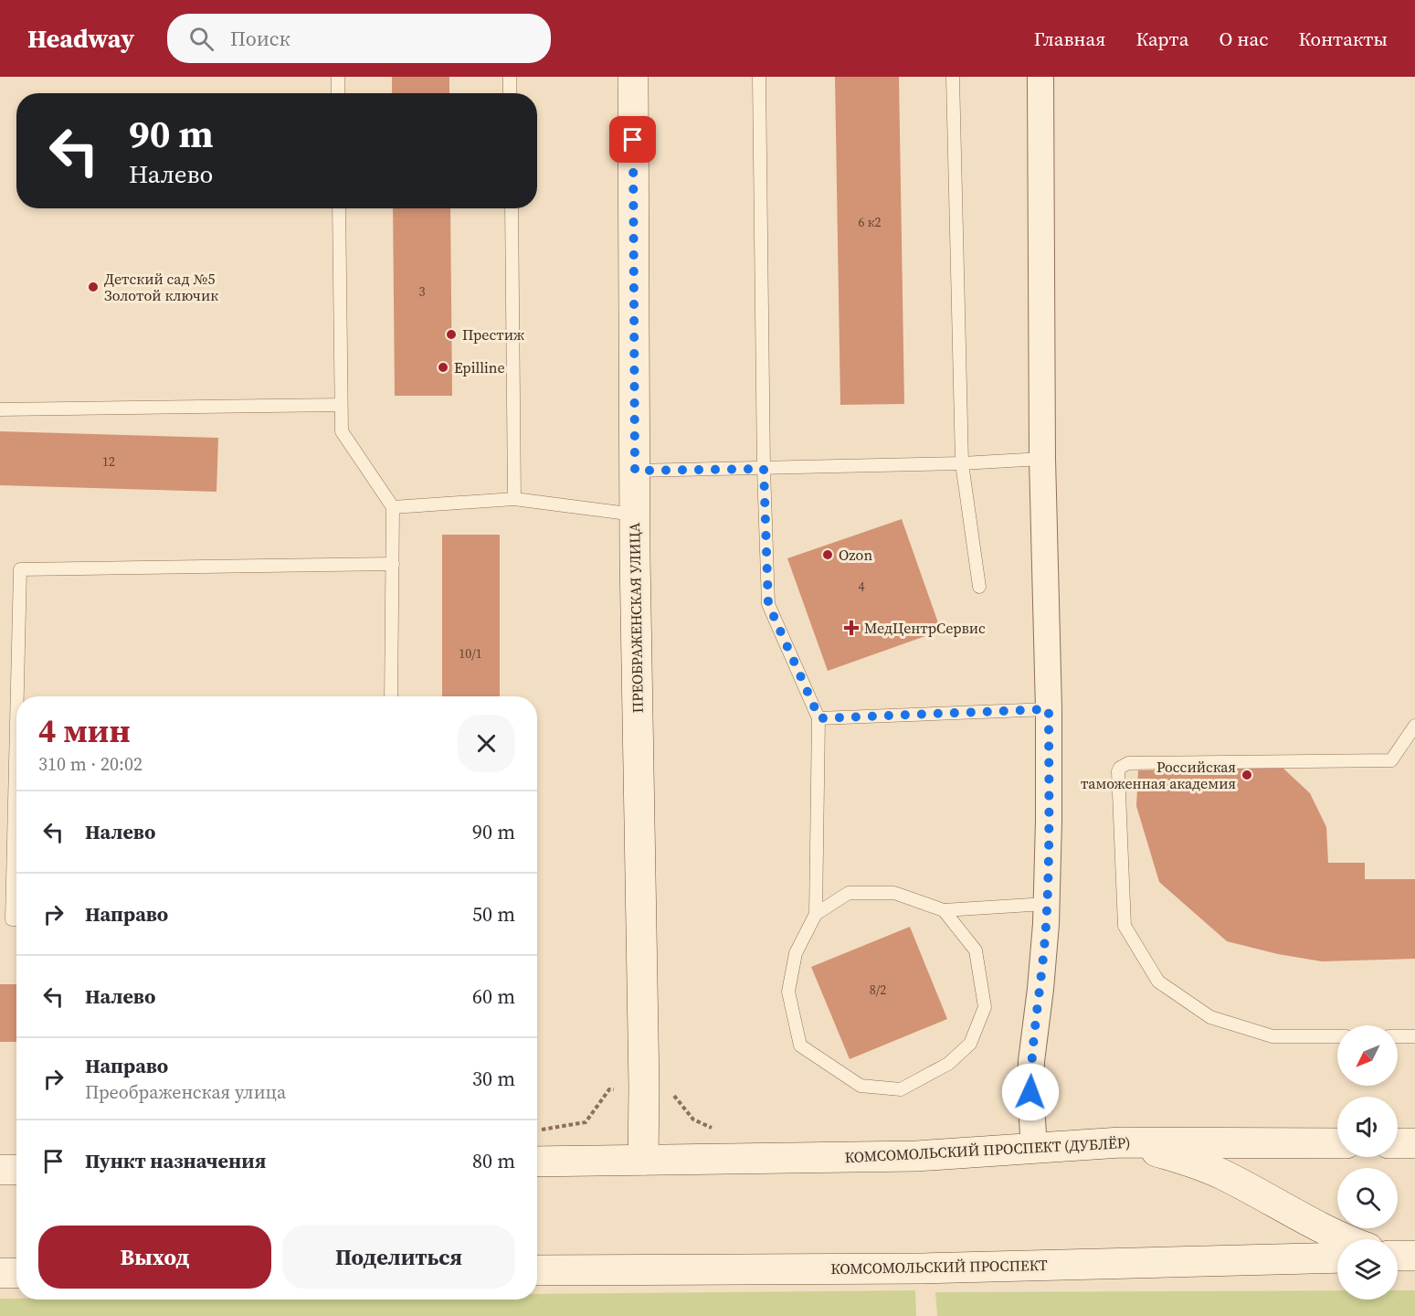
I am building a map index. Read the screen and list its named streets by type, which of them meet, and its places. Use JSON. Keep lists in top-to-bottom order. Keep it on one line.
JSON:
{"streets":{"street":["ПРЕОБРАЖЕНСКАЯ УЛИЦА","КОМСОМОЛЬСКИЙ ПРОСПЕКТ (ДУБЛЁР)","КОМСОМОЛЬСКИЙ ПРОСПЕКТ"]},"crossings":[["ПРЕОБРАЖЕНСКАЯ УЛИЦА","КОМСОМОЛЬСКИЙ ПРОСПЕКТ (ДУБЛЁР)"]],"places":{"other":["Детский сад №5 Золотой ключик","Престиж","Epilline","Ozon","Российская таможенная академия"],"health":["МедЦентрСервис"]},"house_numbers":["6 к2","3","12","4","10/1","8/2"],"north":"bottom left","page":{"header":"Headway","search":"Поиск","nav":["Главная","Карта","О нас","Контакты"],"turn":["90 m","Налево"],"heading":["4 мин","310 m · 20:02"],"list":[{"name":"Налево","value":"90 m"},{"name":"Направо","value":"50 m"},{"name":"Налево","value":"60 m"},{"name":"Направо","note":"Преображенская улица","value":"30 m"},{"name":"Пункт назначения","value":"80 m"}],"buttons":["Выход","Поделиться"]}}
